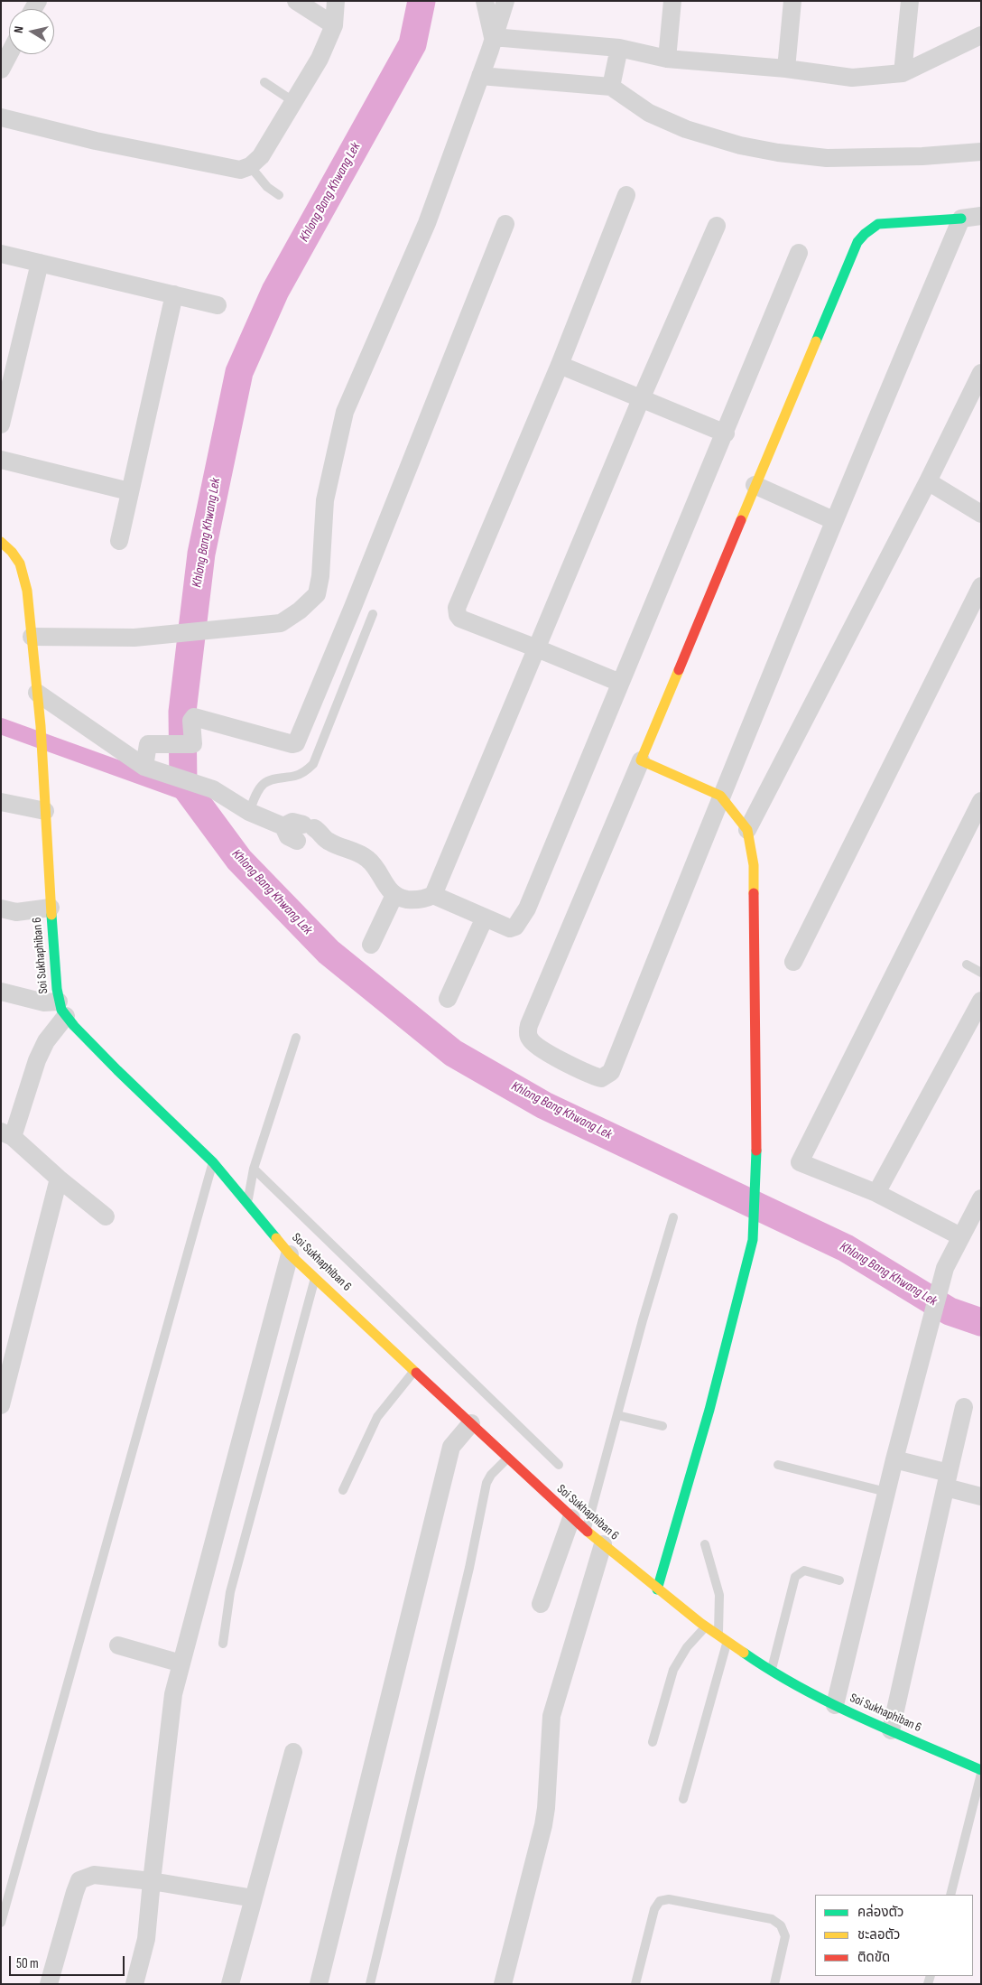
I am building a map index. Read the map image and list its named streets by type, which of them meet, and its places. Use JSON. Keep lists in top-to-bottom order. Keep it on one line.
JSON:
{"streets":{"street":["Soi Sukhaphiban 6"]},"water":["Khlong Bang Khwang Lek"],"legend":["คล่องตัว","ชะลอตัว","ติดขัด"],"scale_bar":"50 m","north":"left"}
